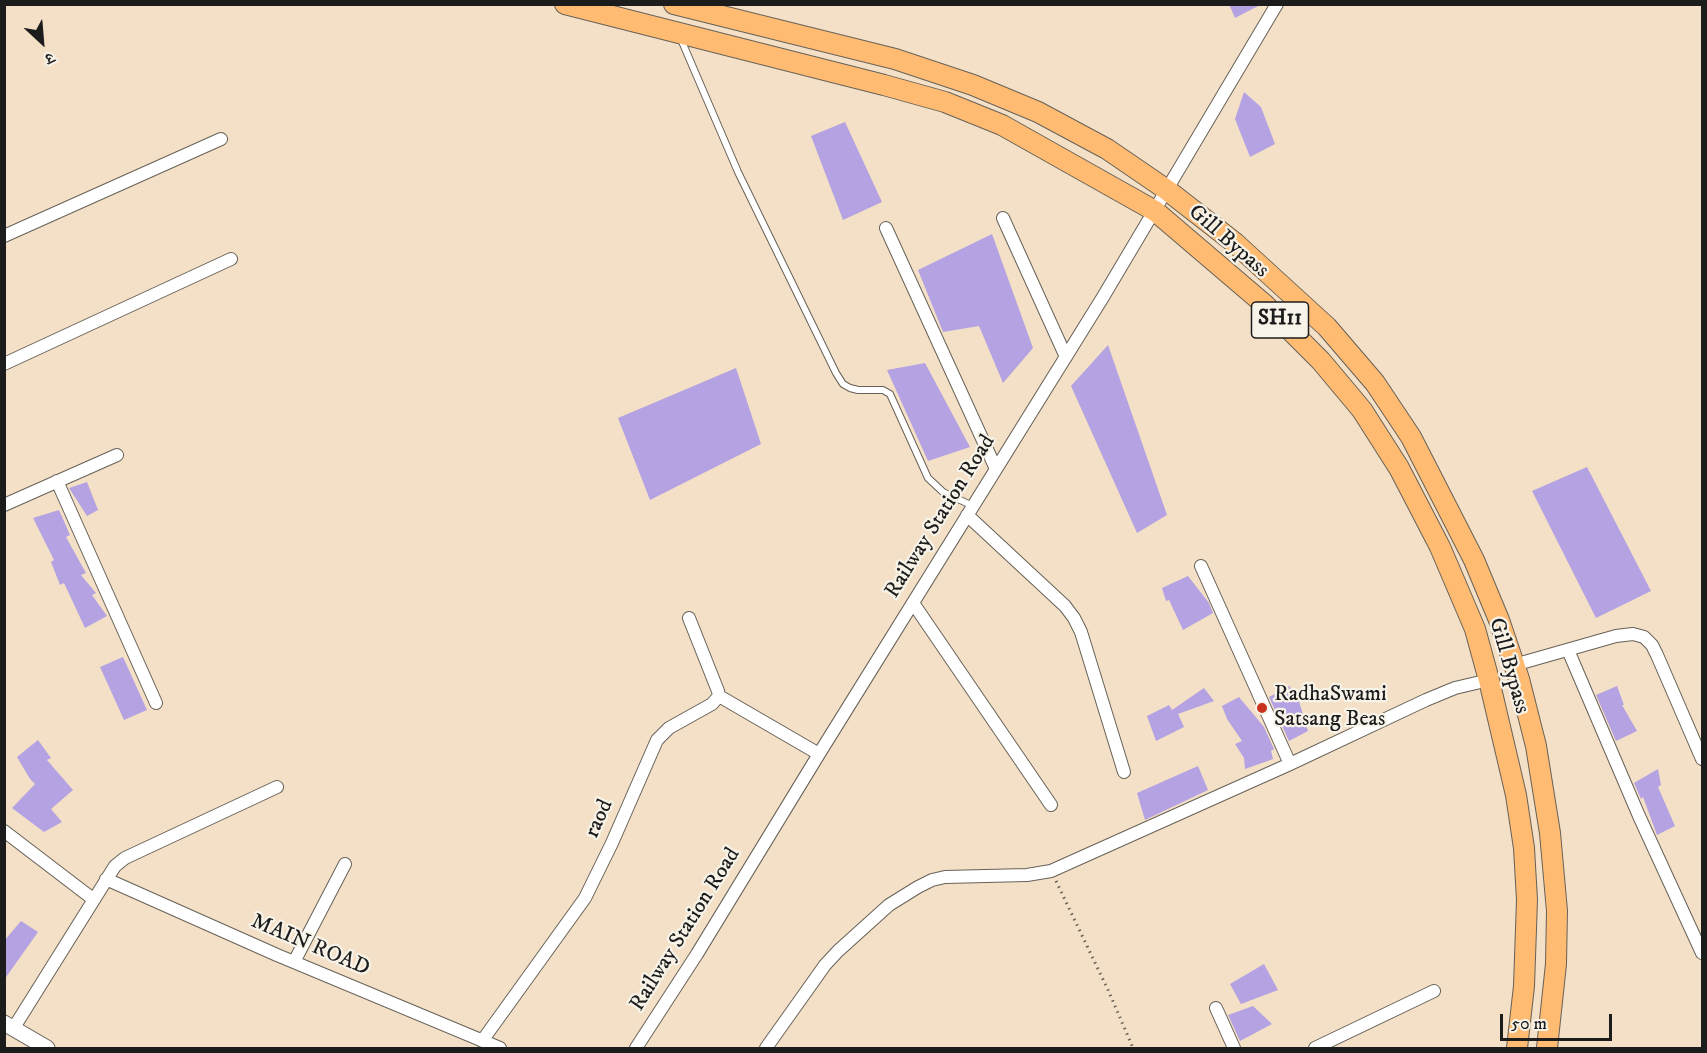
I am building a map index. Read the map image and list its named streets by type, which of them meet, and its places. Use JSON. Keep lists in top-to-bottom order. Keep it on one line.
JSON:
{"streets":{"main road":["Gill Bypass","SH11"],"street":["Railway Station Road","raod","MAIN ROAD"]},"crossings":[["Gill Bypass","Railway Station Road"],["raod","MAIN ROAD"]],"places":["RadhaSwami Satsang Beas"],"scale_bar":"50 m","north":"bottom right"}
